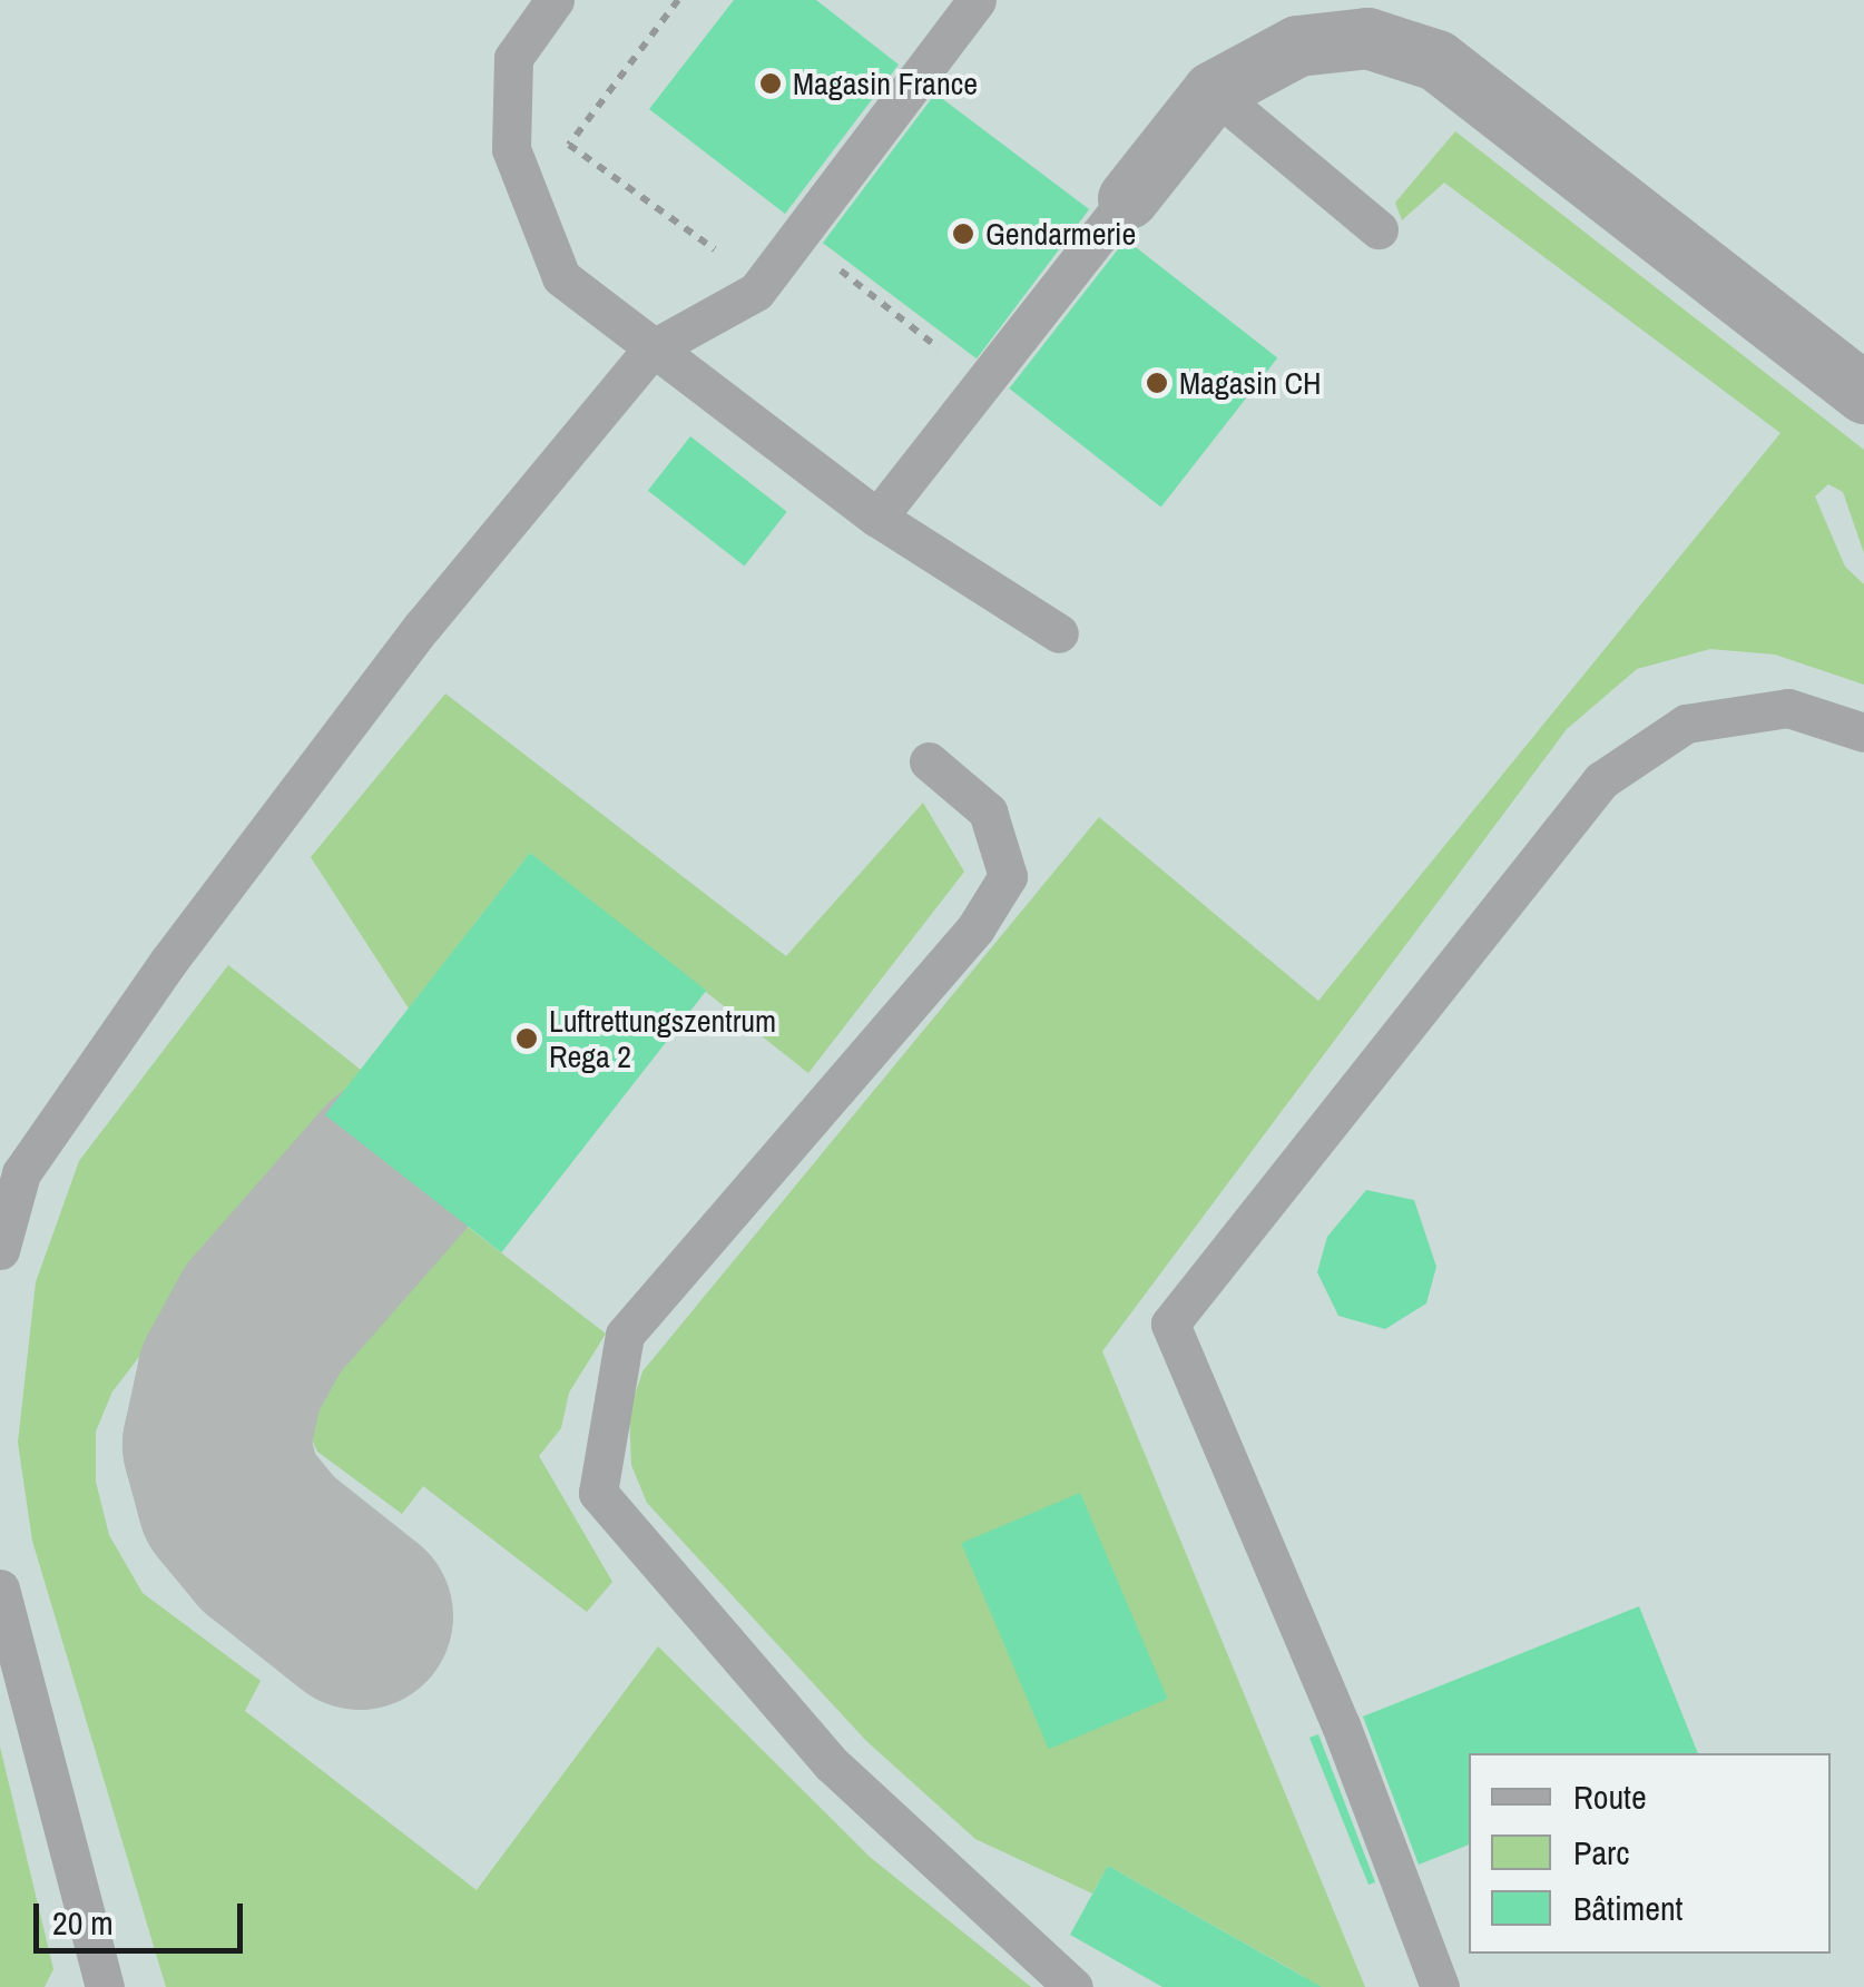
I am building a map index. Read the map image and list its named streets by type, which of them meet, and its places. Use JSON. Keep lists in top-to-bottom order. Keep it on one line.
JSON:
{"places":["Magasin France","Gendarmerie","Magasin CH","Luftrettungszentrum Rega 2"],"legend":["Route","Parc","Bâtiment"],"scale_bar":"20 m"}
